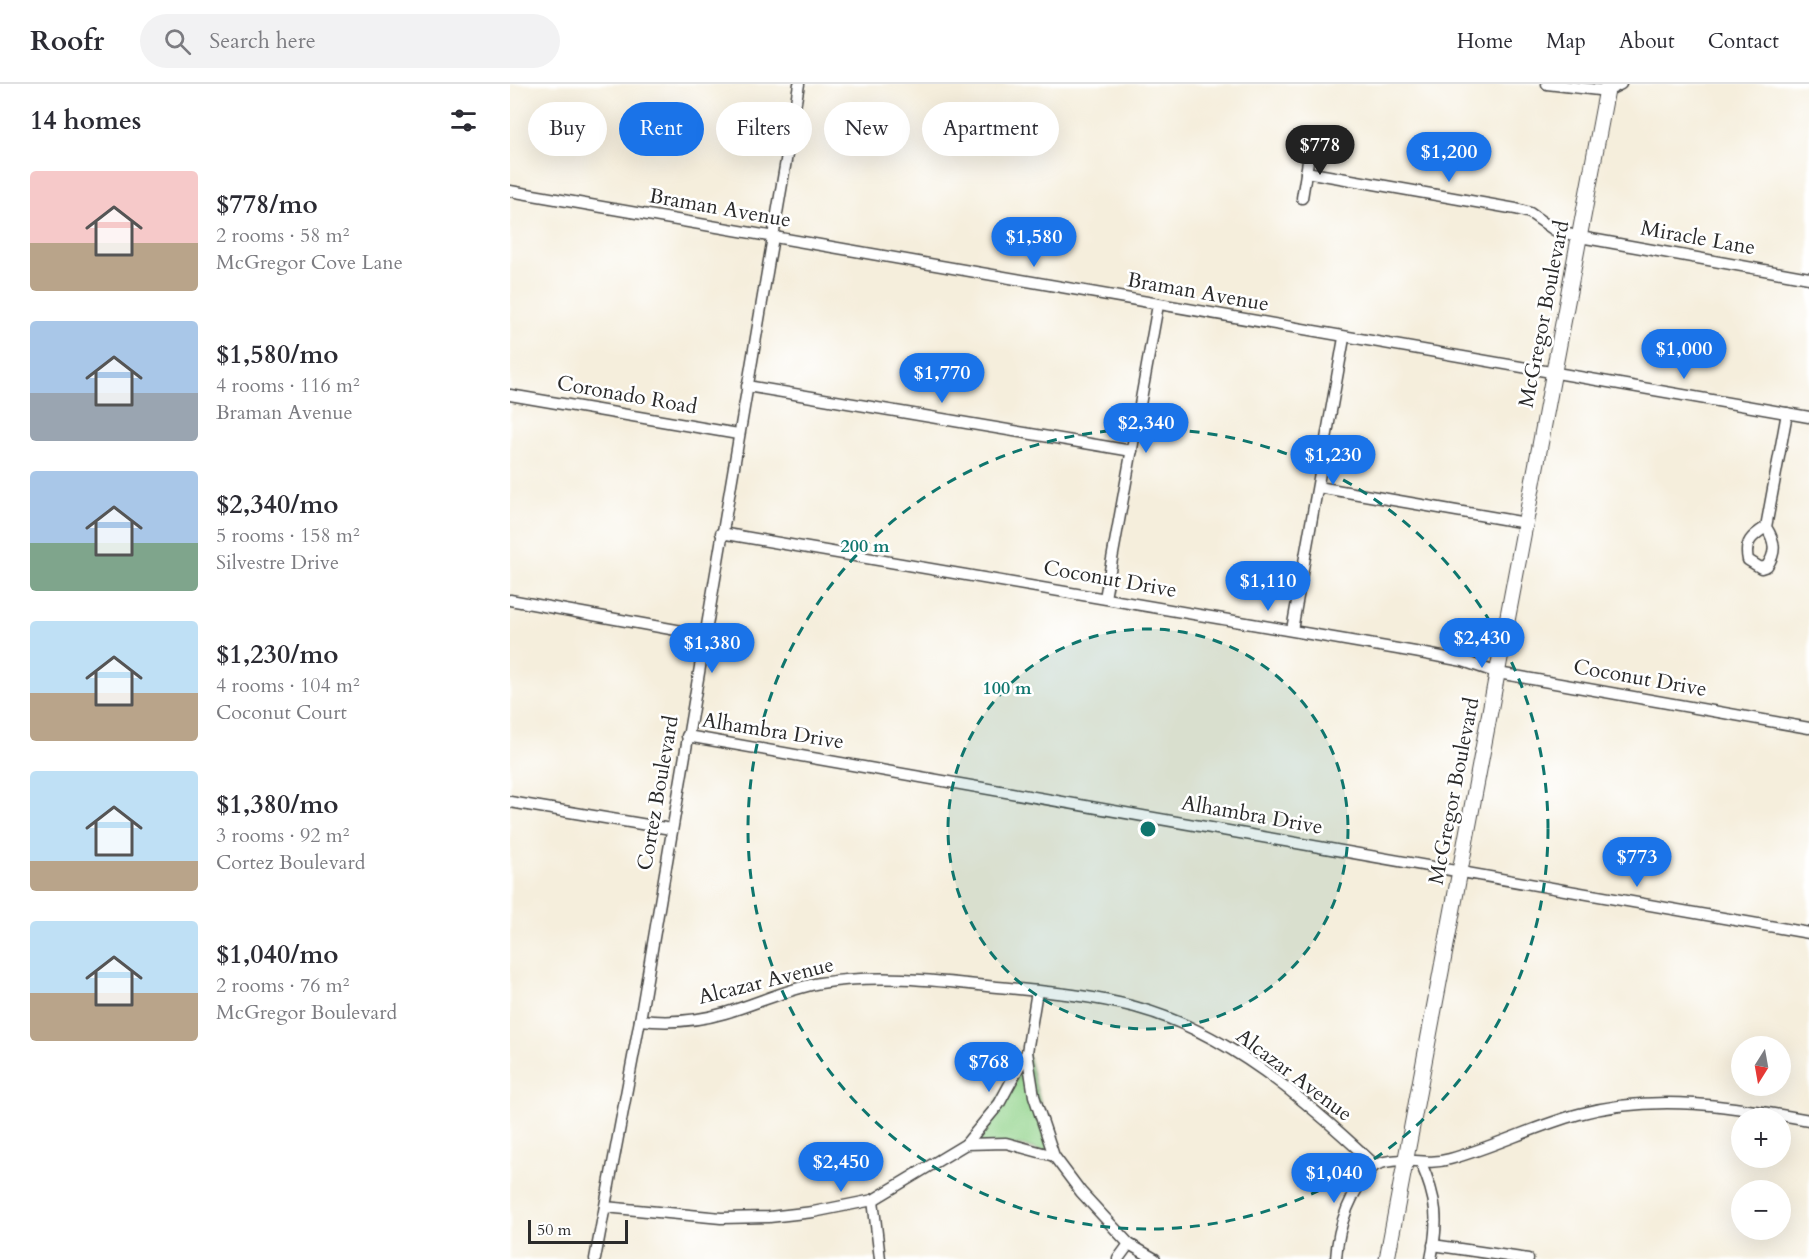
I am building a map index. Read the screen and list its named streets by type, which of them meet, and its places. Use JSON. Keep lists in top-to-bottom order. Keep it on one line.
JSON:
{"streets":{"main road":["McGregor Boulevard"],"street":["Braman Avenue","Miracle Lane","Coronado Road","Coconut Drive","Alhambra Drive","Cortez Boulevard","Alcazar Avenue"]},"crossings":[["Braman Avenue","McGregor Boulevard"],["Braman Avenue","Cortez Boulevard"],["Miracle Lane","McGregor Boulevard"],["McGregor Boulevard","Coconut Drive"],["McGregor Boulevard","Alhambra Drive"],["Coronado Road","Cortez Boulevard"],["Coconut Drive","Cortez Boulevard"],["Alhambra Drive","Cortez Boulevard"],["Cortez Boulevard","Alcazar Avenue"]],"scale_bar":"50 m","north":"bottom","page":{"header":"Roofr","search":"Search here","nav":["Home","Map","About","Contact"],"heading":"14 homes","chip":["Buy","Rent","Filters","New","Apartment"],"price":["$778","$1,200","$1,580","$1,000","$1,770","$2,340","$1,230","$1,110","$2,430","$1,380","$773","$768","$2,450","$1,040"],"list":[{"name":"$778/mo","note":"2 rooms · 58 m² · McGregor Cove Lane"},{"name":"$1,580/mo","note":"4 rooms · 116 m² · Braman Avenue"},{"name":"$2,340/mo","note":"5 rooms · 158 m² · Silvestre Drive"},{"name":"$1,230/mo","note":"4 rooms · 104 m² · Coconut Court"},{"name":"$1,380/mo","note":"3 rooms · 92 m² · Cortez Boulevard"},{"name":"$1,040/mo","note":"2 rooms · 76 m² · McGregor Boulevard"}],"map_buttons":["+","−"],"scale":"50 m"},"rings":["200 m","100 m"]}
